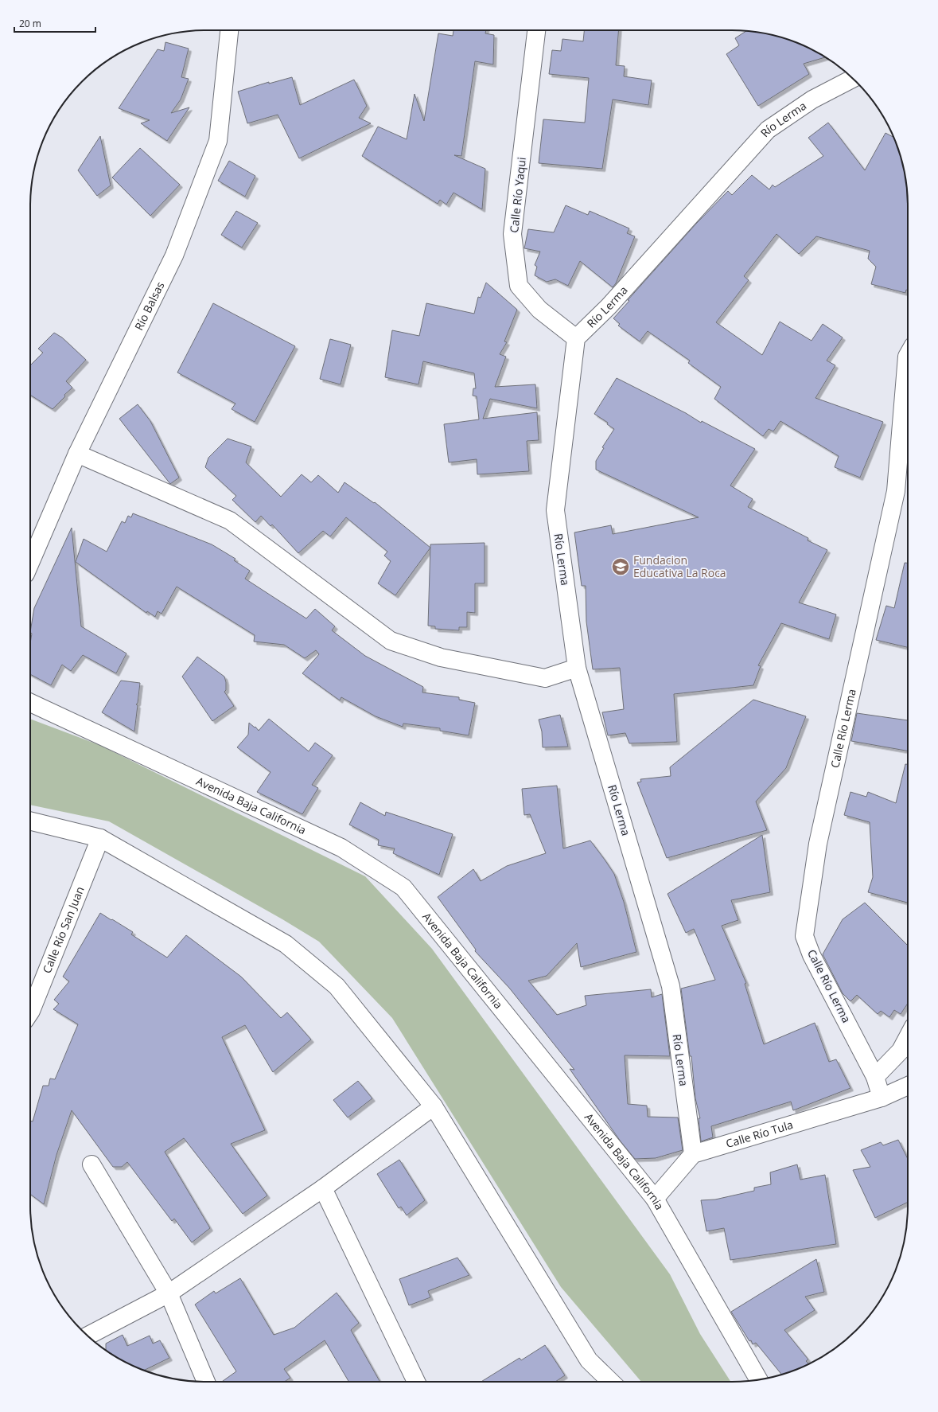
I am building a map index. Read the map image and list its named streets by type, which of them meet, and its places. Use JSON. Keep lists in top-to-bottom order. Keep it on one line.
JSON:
{"streets":{"street":["Río Lerma","Calle Río Yaqui","Río Balsas","Calle Río Lerma","Avenida Baja California","Calle Río San Juan","Calle Río Tula"]},"crossings":[["Río Lerma","Calle Río Yaqui"],["Río Lerma","Calle Río Tula"],["Calle Río Lerma","Calle Río Tula"]],"places":{"school or university":["Fundacion Educativa La Roca"]},"scale_bar":"20 m"}
